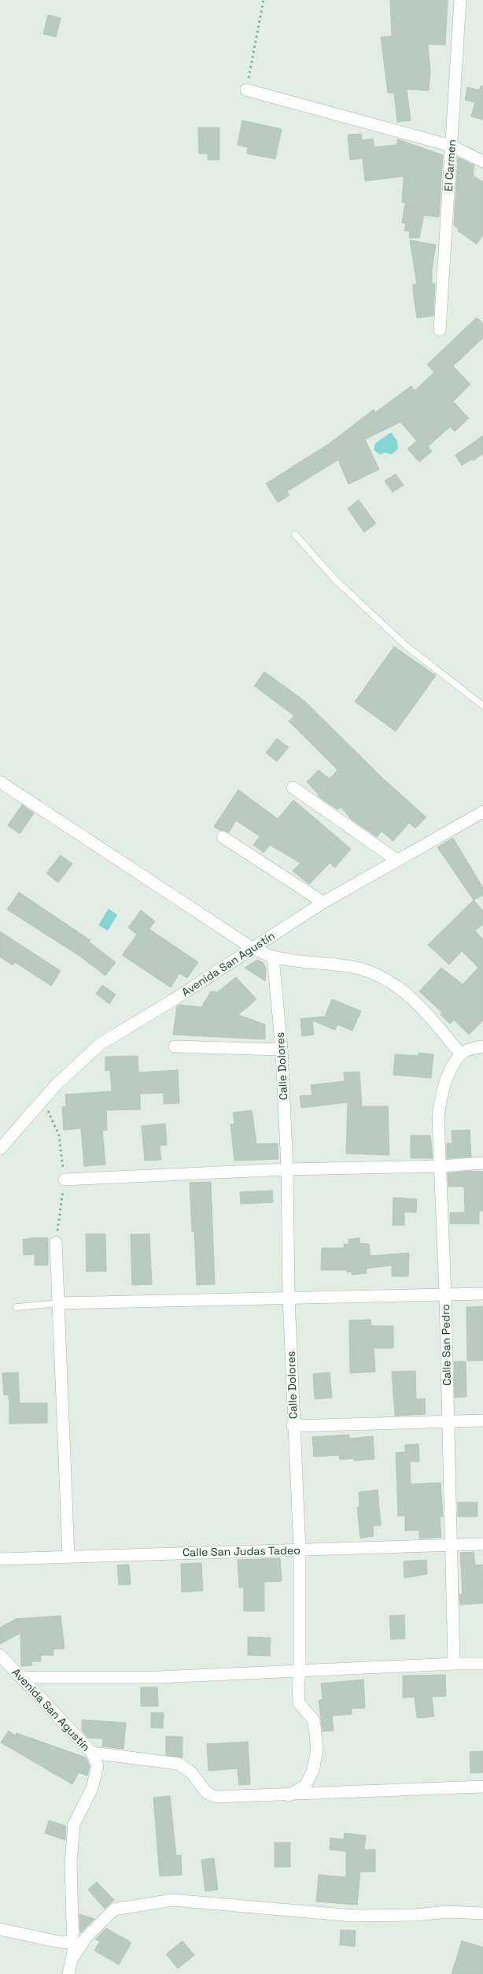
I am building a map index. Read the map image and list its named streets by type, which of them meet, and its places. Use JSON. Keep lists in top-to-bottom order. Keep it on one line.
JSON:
{"streets":{"street":["El Carmen","Avenida San Agustín","Calle Dolores","Calle San Pedro","Calle San Judas Tadeo"]},"crossings":[["Calle Dolores","Calle San Judas Tadeo"],["Calle San Pedro","Calle San Judas Tadeo"]]}
